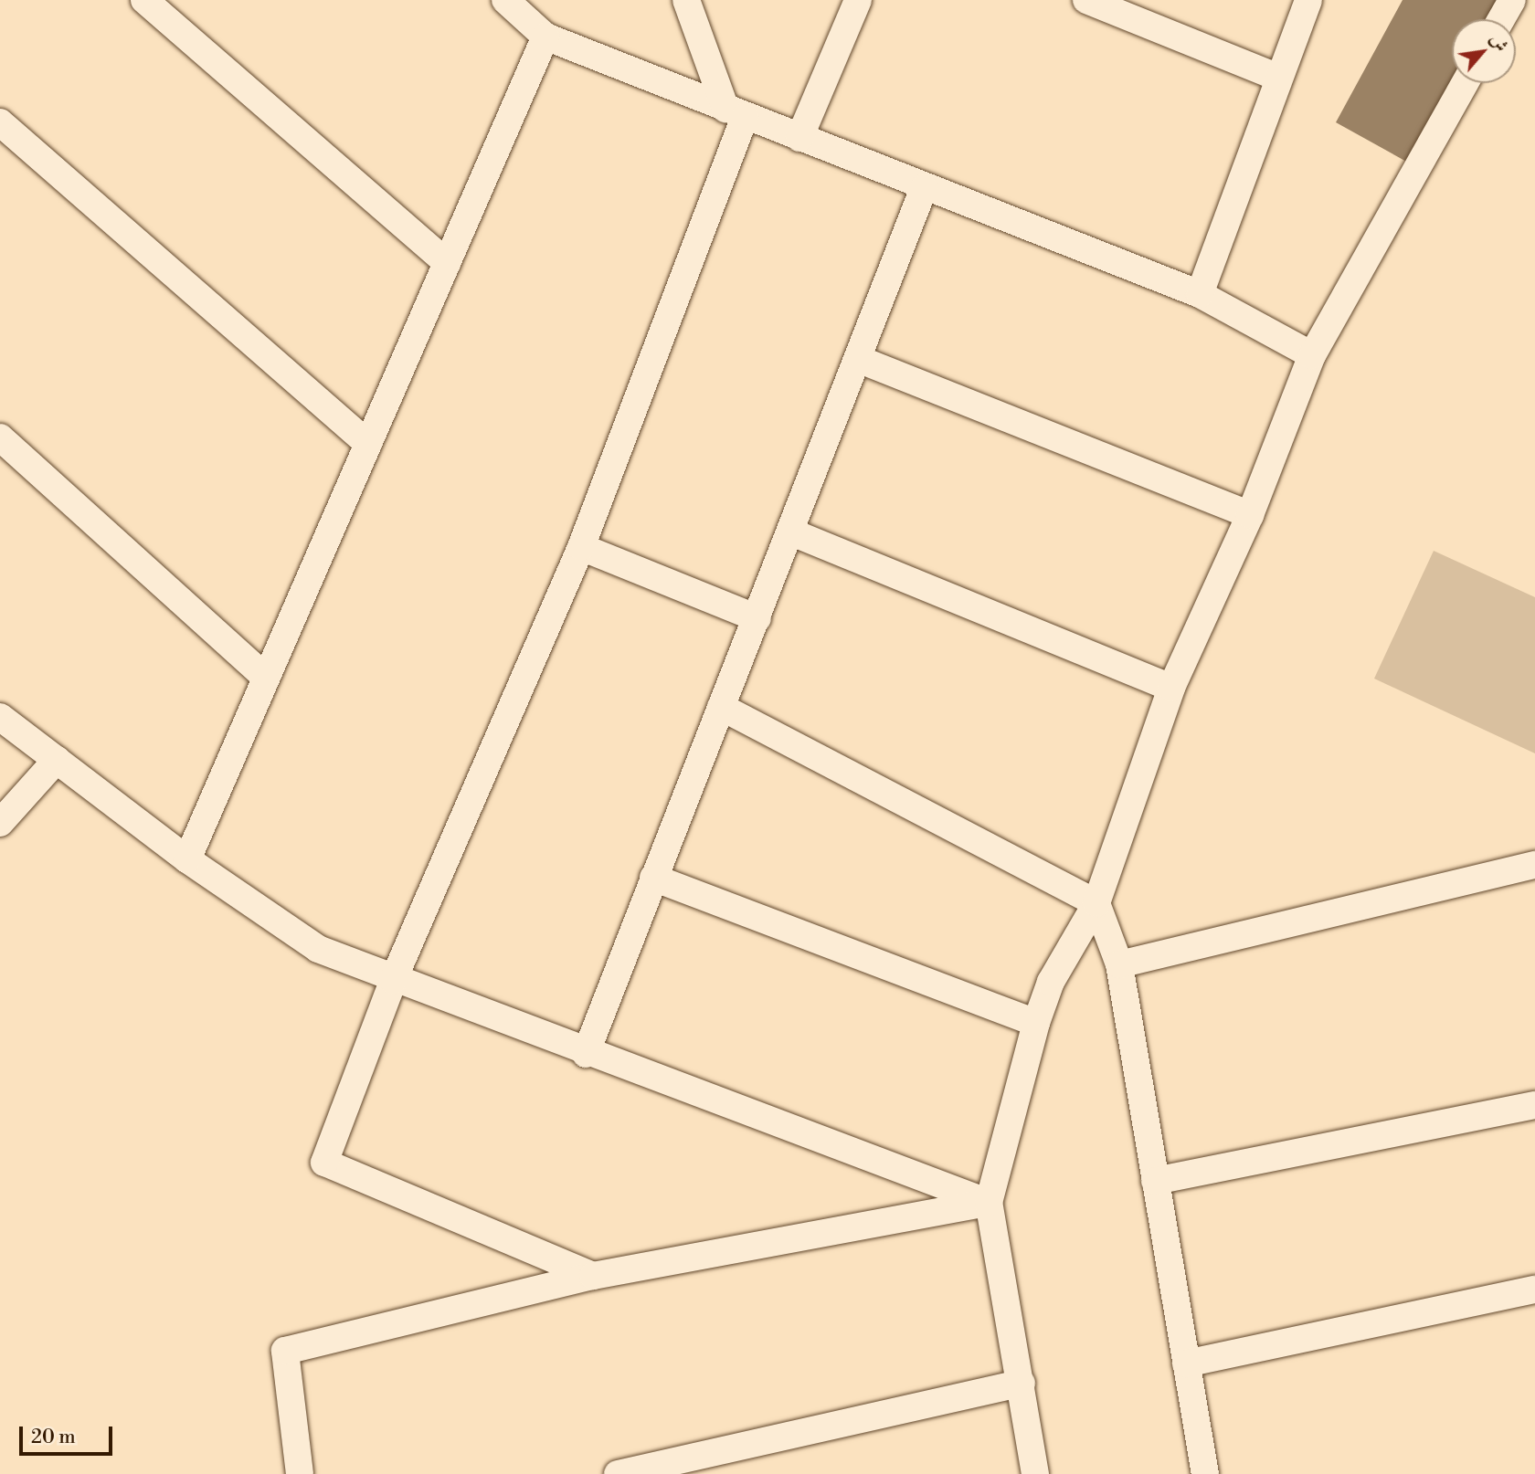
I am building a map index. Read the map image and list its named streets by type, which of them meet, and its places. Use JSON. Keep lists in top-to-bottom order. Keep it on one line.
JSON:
{"scale_bar":"20 m","north":"top right"}
